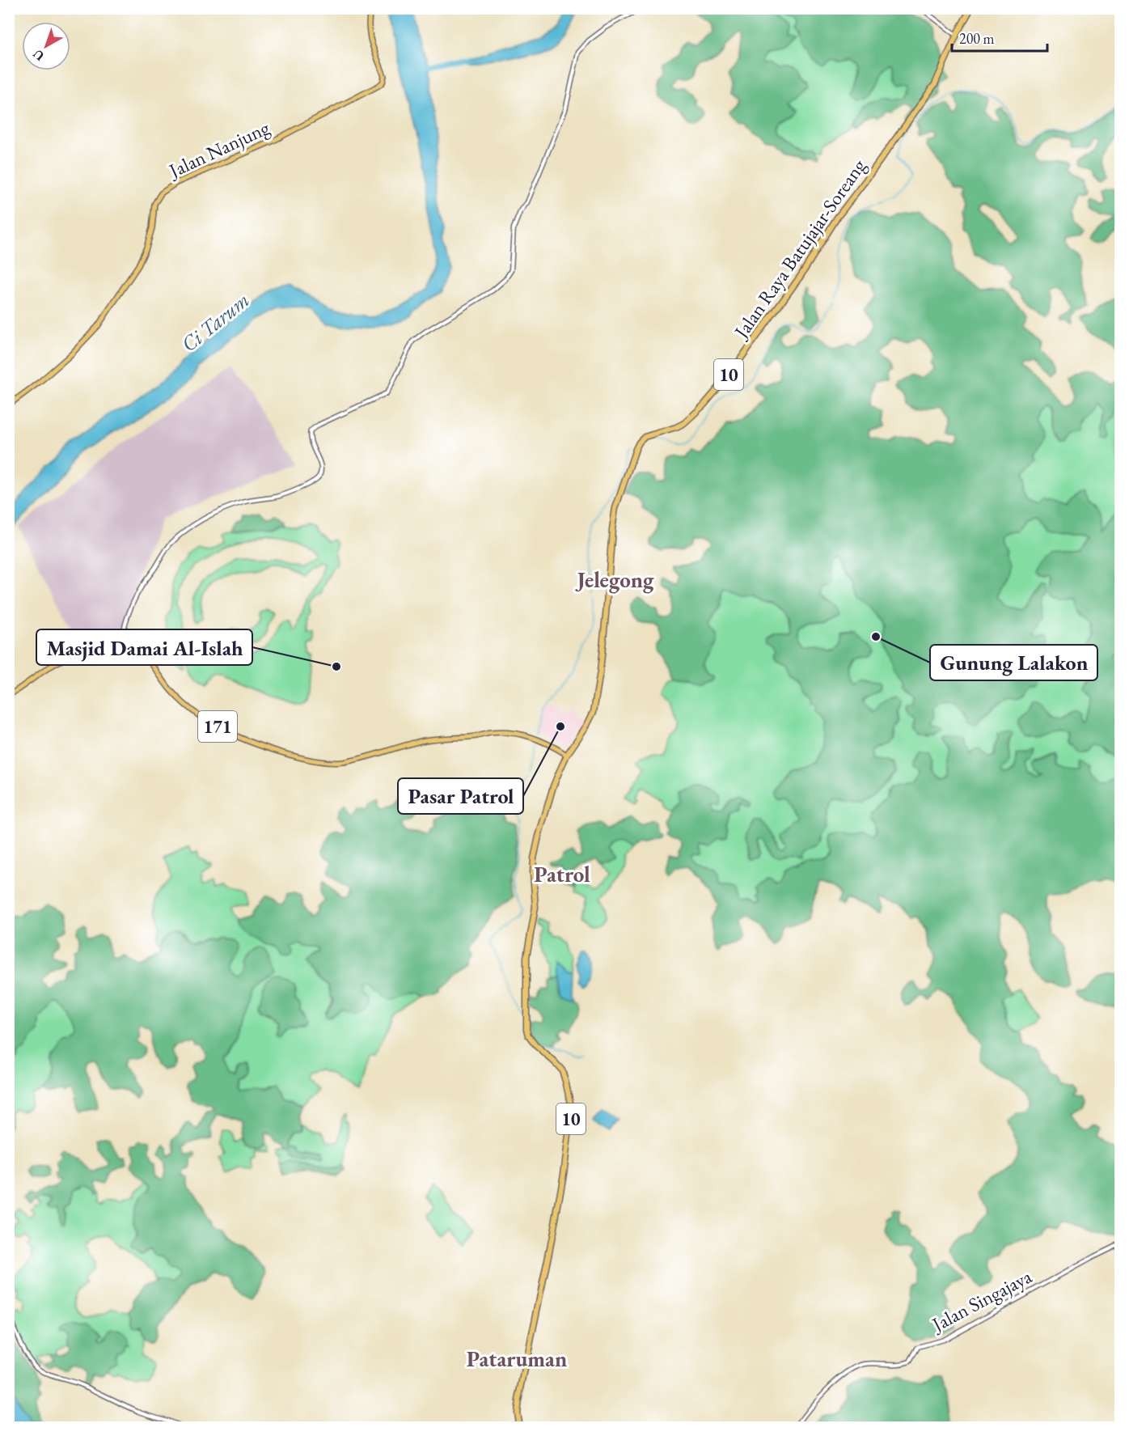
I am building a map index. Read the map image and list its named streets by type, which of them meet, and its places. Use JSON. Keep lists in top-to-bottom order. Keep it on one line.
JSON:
{"streets":{"highway":["Jalan Raya Batujajar-Soreang","10"],"main road":["Jalan Nanjung","171"],"street":["Jalan Singajaya"]},"crossings":[["Jalan Raya Batujajar-Soreang","171"]],"districts":["Jelegong","Patrol","Pataruman"],"water":["Ci Tarum"],"places":["Gunung Lalakon","Masjid Damai Al-Islah","Pasar Patrol"],"scale_bar":"200 m","north":"bottom left"}
